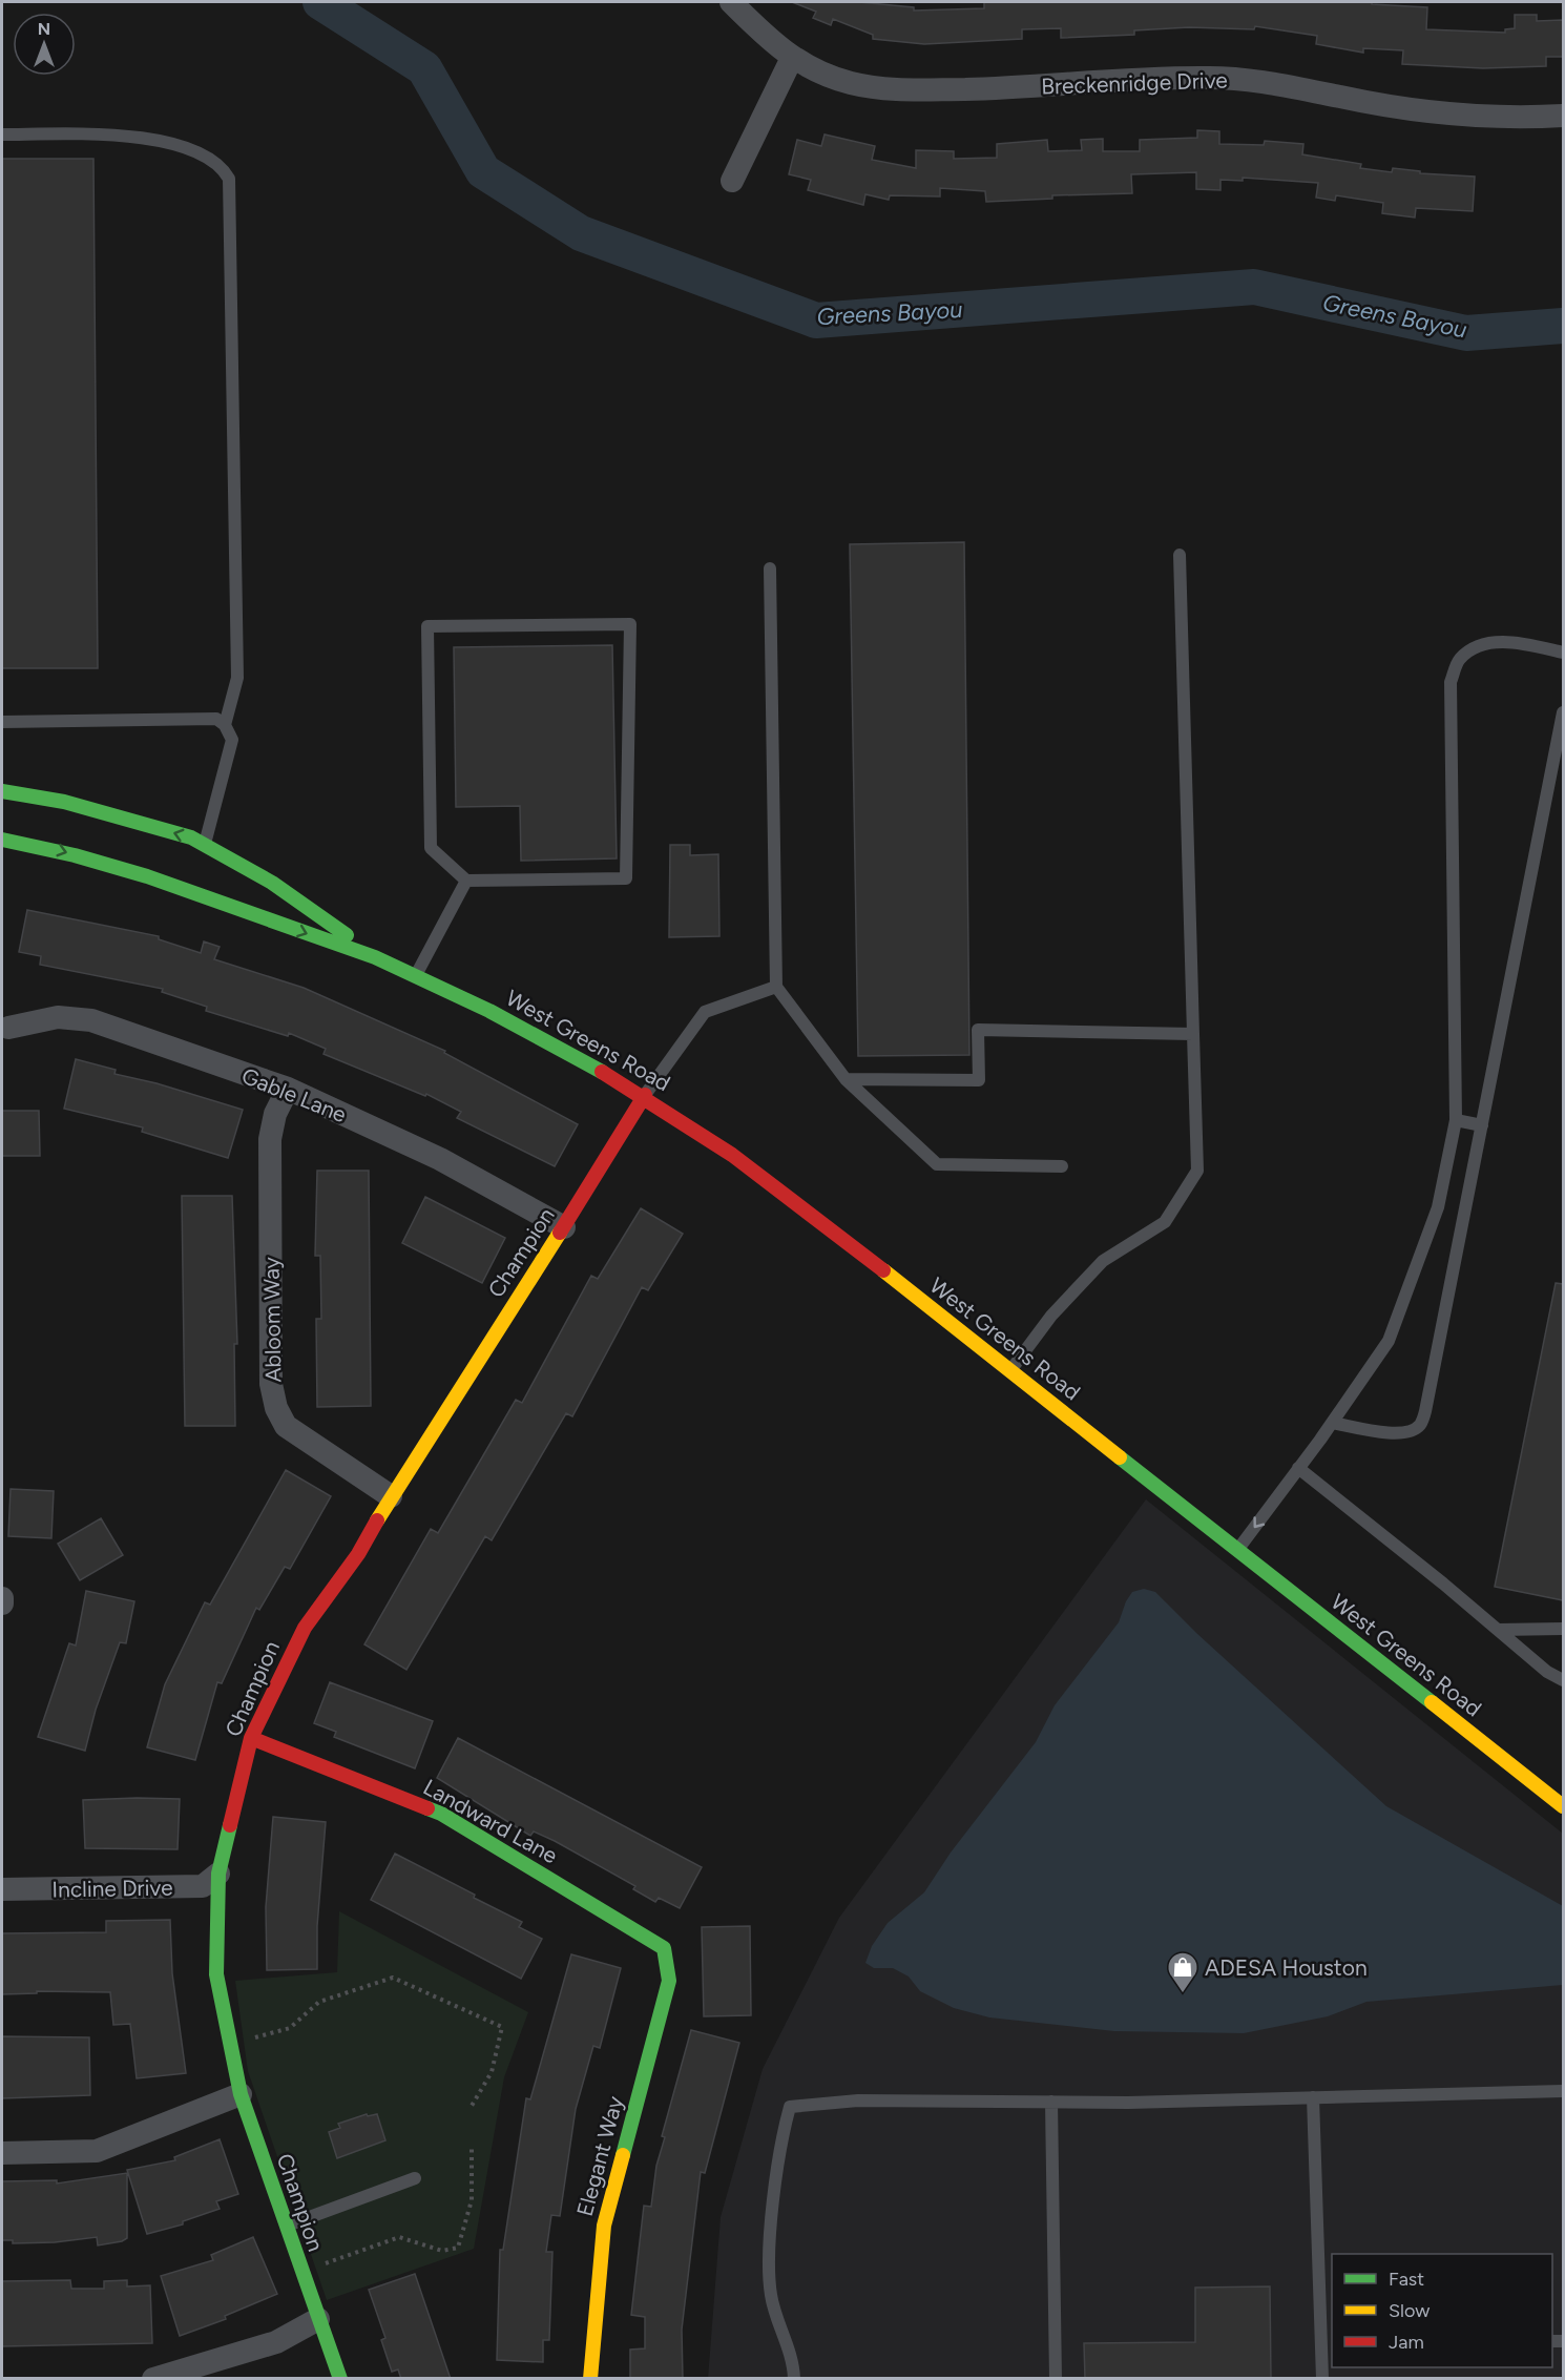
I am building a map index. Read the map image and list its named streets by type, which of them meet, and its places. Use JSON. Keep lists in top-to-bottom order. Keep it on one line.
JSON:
{"streets":{"street":["Breckenridge Drive","West Greens Road","Gable Lane","Champion","Abloom Way","Landward Lane","Incline Drive","Elegant Way"]},"crossings":[["West Greens Road","Champion"],["Gable Lane","Champion"],["Gable Lane","Abloom Way"],["Champion","Abloom Way"],["Champion","Landward Lane"],["Champion","Incline Drive"],["Landward Lane","Elegant Way"]],"water":["Greens Bayou"],"places":{"shop":["ADESA Houston"]},"legend":["Fast","Slow","Jam"],"north":"top"}
